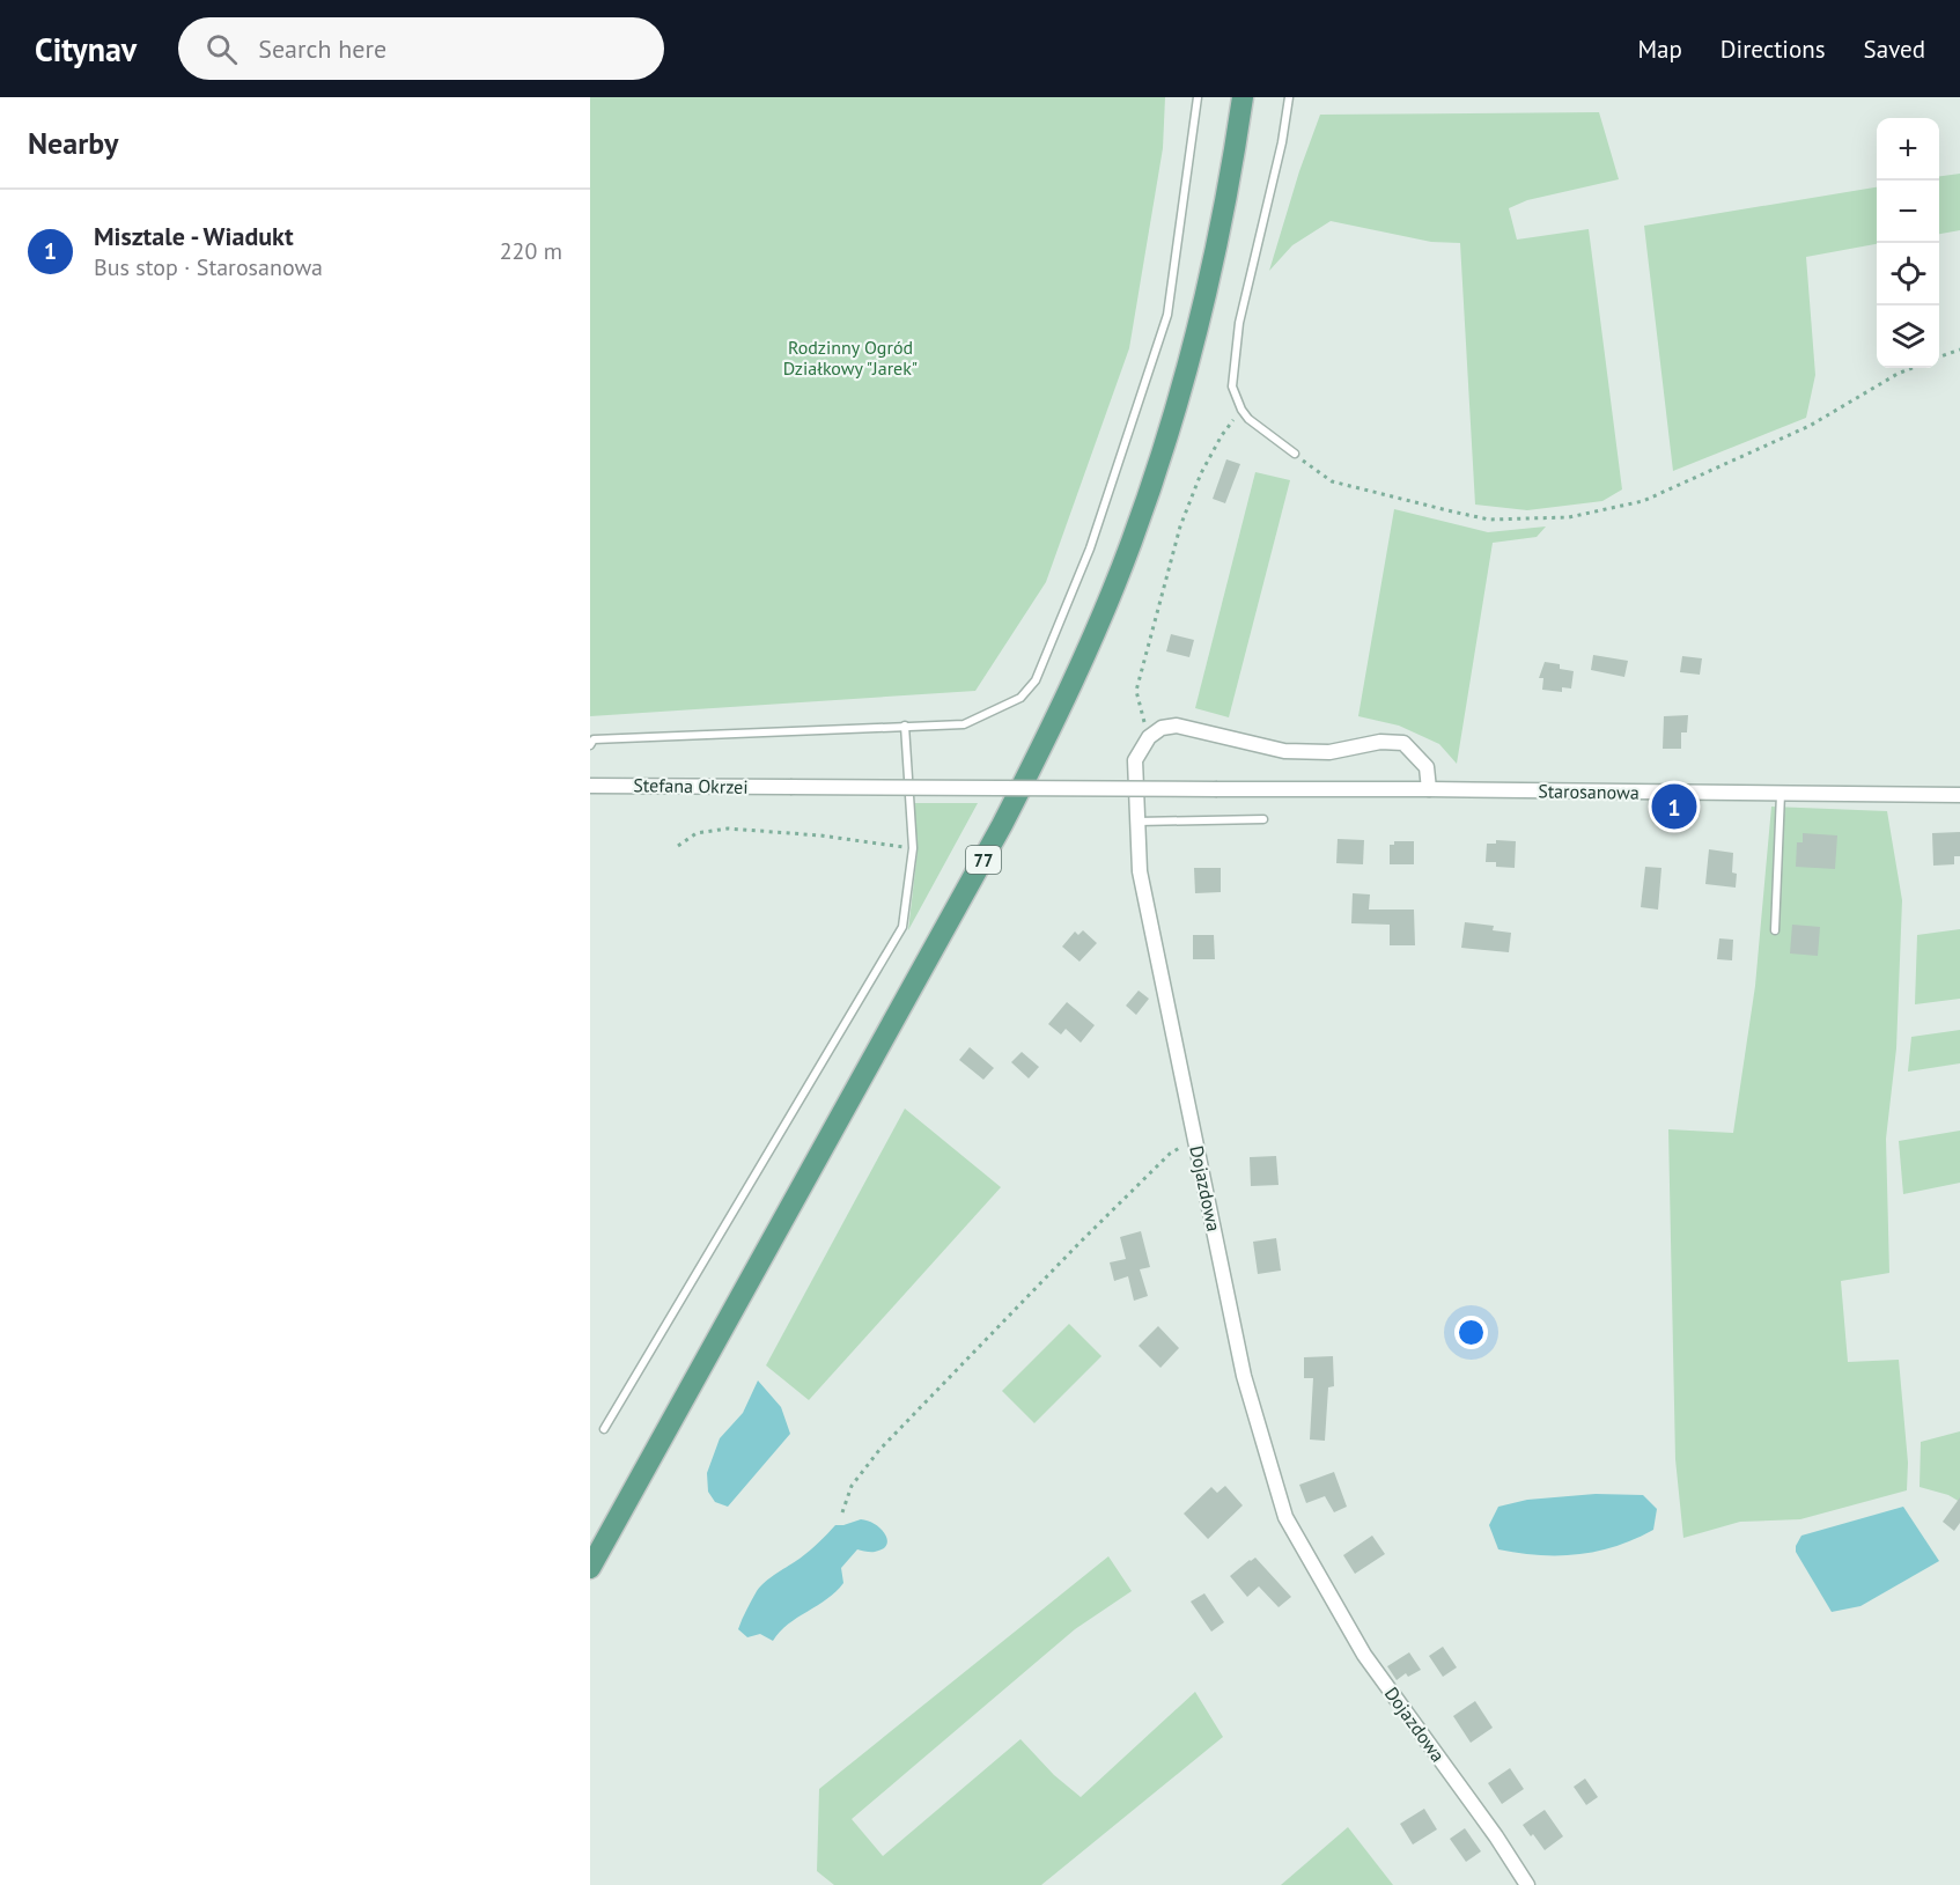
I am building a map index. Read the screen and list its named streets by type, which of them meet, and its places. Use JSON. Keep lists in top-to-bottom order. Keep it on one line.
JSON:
{"streets":{"main road":["77"],"street":["Stefana Okrzei","Starosanowa","Dojazdowa"]},"crossings":[["Stefana Okrzei","Starosanowa"]],"parks":["Rodzinny Ogród Działkowy \"Jarek\""],"page":{"header":"Citynav","search":"Search here","nav":["Map","Directions","Saved"],"heading":"Nearby","map_buttons":["+","−"],"list":[{"mark":"1","name":"Misztale - Wiadukt","note":"Bus stop · Starosanowa","value":"220 m"}],"pins":"1"}}
